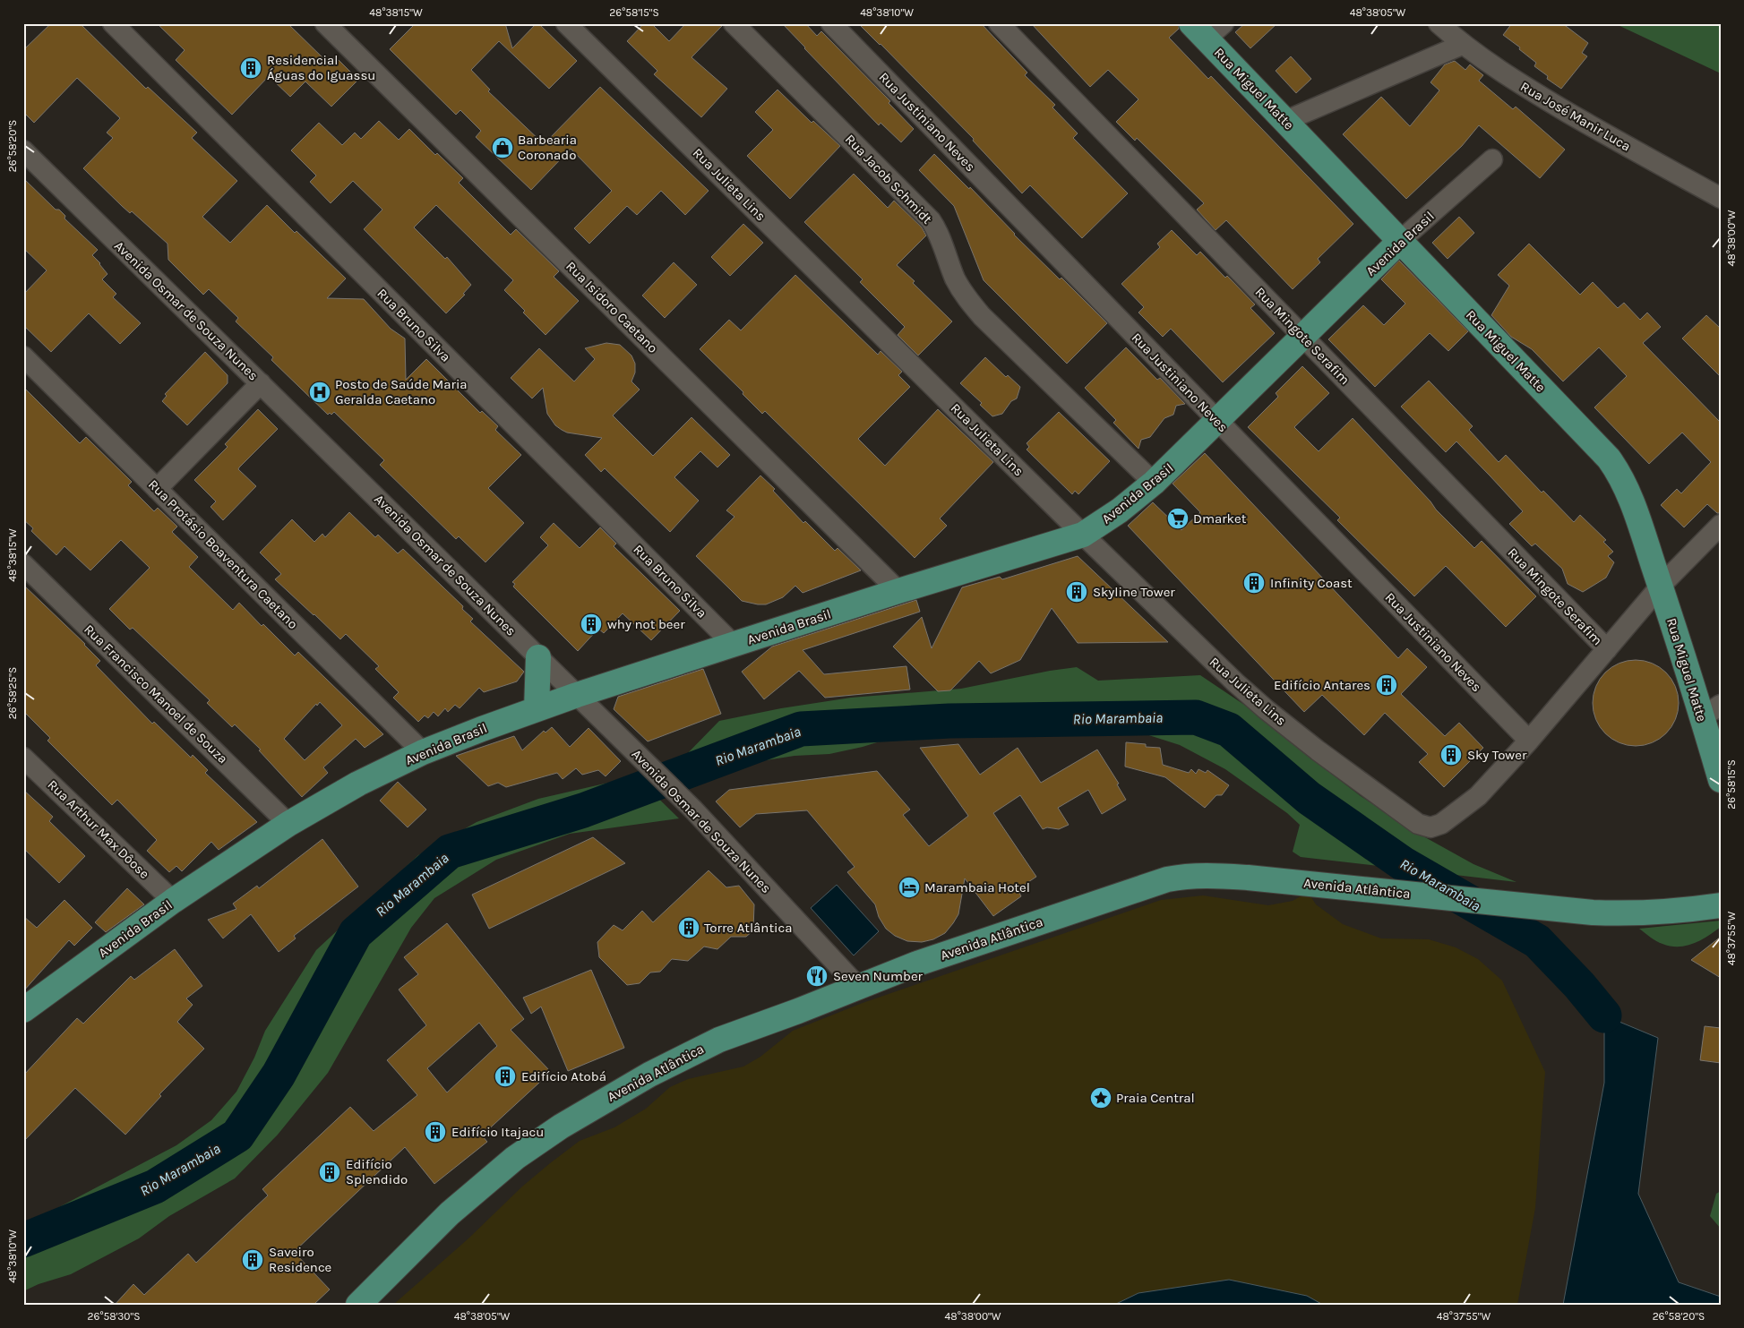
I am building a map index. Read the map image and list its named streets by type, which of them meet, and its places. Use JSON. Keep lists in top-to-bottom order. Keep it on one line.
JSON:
{"streets":{"main road":["Rua Miguel Matte","Avenida Brasil","Avenida Atlântica"],"street":["Rua José Manir Luca","Rua Justiniano Neves","Rua Jacob Schmidt","Rua Julieta Lins","Rua Isidoro Caetano","Avenida Osmar de Souza Nunes","Rua Bruno Silva","Rua Mingote Serafim","Rua Protásio Boaventura Caetano","Rua Francisco Manoel de Souza","Rua Arthur Max Dôose"]},"crossings":[["Rua Miguel Matte","Avenida Brasil"],["Rua Justiniano Neves","Rua Julieta Lins"],["Rua Justiniano Neves","Avenida Brasil"],["Rua Jacob Schmidt","Avenida Brasil"],["Rua Julieta Lins","Avenida Brasil"],["Avenida Brasil","Rua Isidoro Caetano"],["Avenida Brasil","Avenida Osmar de Souza Nunes"],["Avenida Brasil","Rua Bruno Silva"],["Avenida Brasil","Rua Mingote Serafim"],["Avenida Brasil","Rua Protásio Boaventura Caetano"],["Avenida Brasil","Rua Francisco Manoel de Souza"],["Avenida Brasil","Rua Arthur Max Dôose"],["Avenida Osmar de Souza Nunes","Avenida Atlântica"]],"water":["Rio Marambaia"],"places":{"building":["Residencial Águas do Iguassu","Infinity Coast","Skyline Tower","why not beer","Edifício Antares","Sky Tower","Torre Atlântica","Edifício Atobá","Edifício Itajacu","Edifício Splendido","Saveiro Residence"],"shop":["Barbearia Coronado"],"hospital":["Posto de Saúde Maria Geralda Caetano"],"supermarket":["Dmarket"],"hotel":["Marambaia Hotel"],"restaurant":["Seven Number"],"place":["Praia Central"]},"coordinates":["48°38'15\"W","26°58'15\"S","48°38'10\"W","48°38'05\"W","26°58'20\"S","48°38'00\"W","26°58'25\"S","48°37'55\"W","26°58'30\"S"]}
